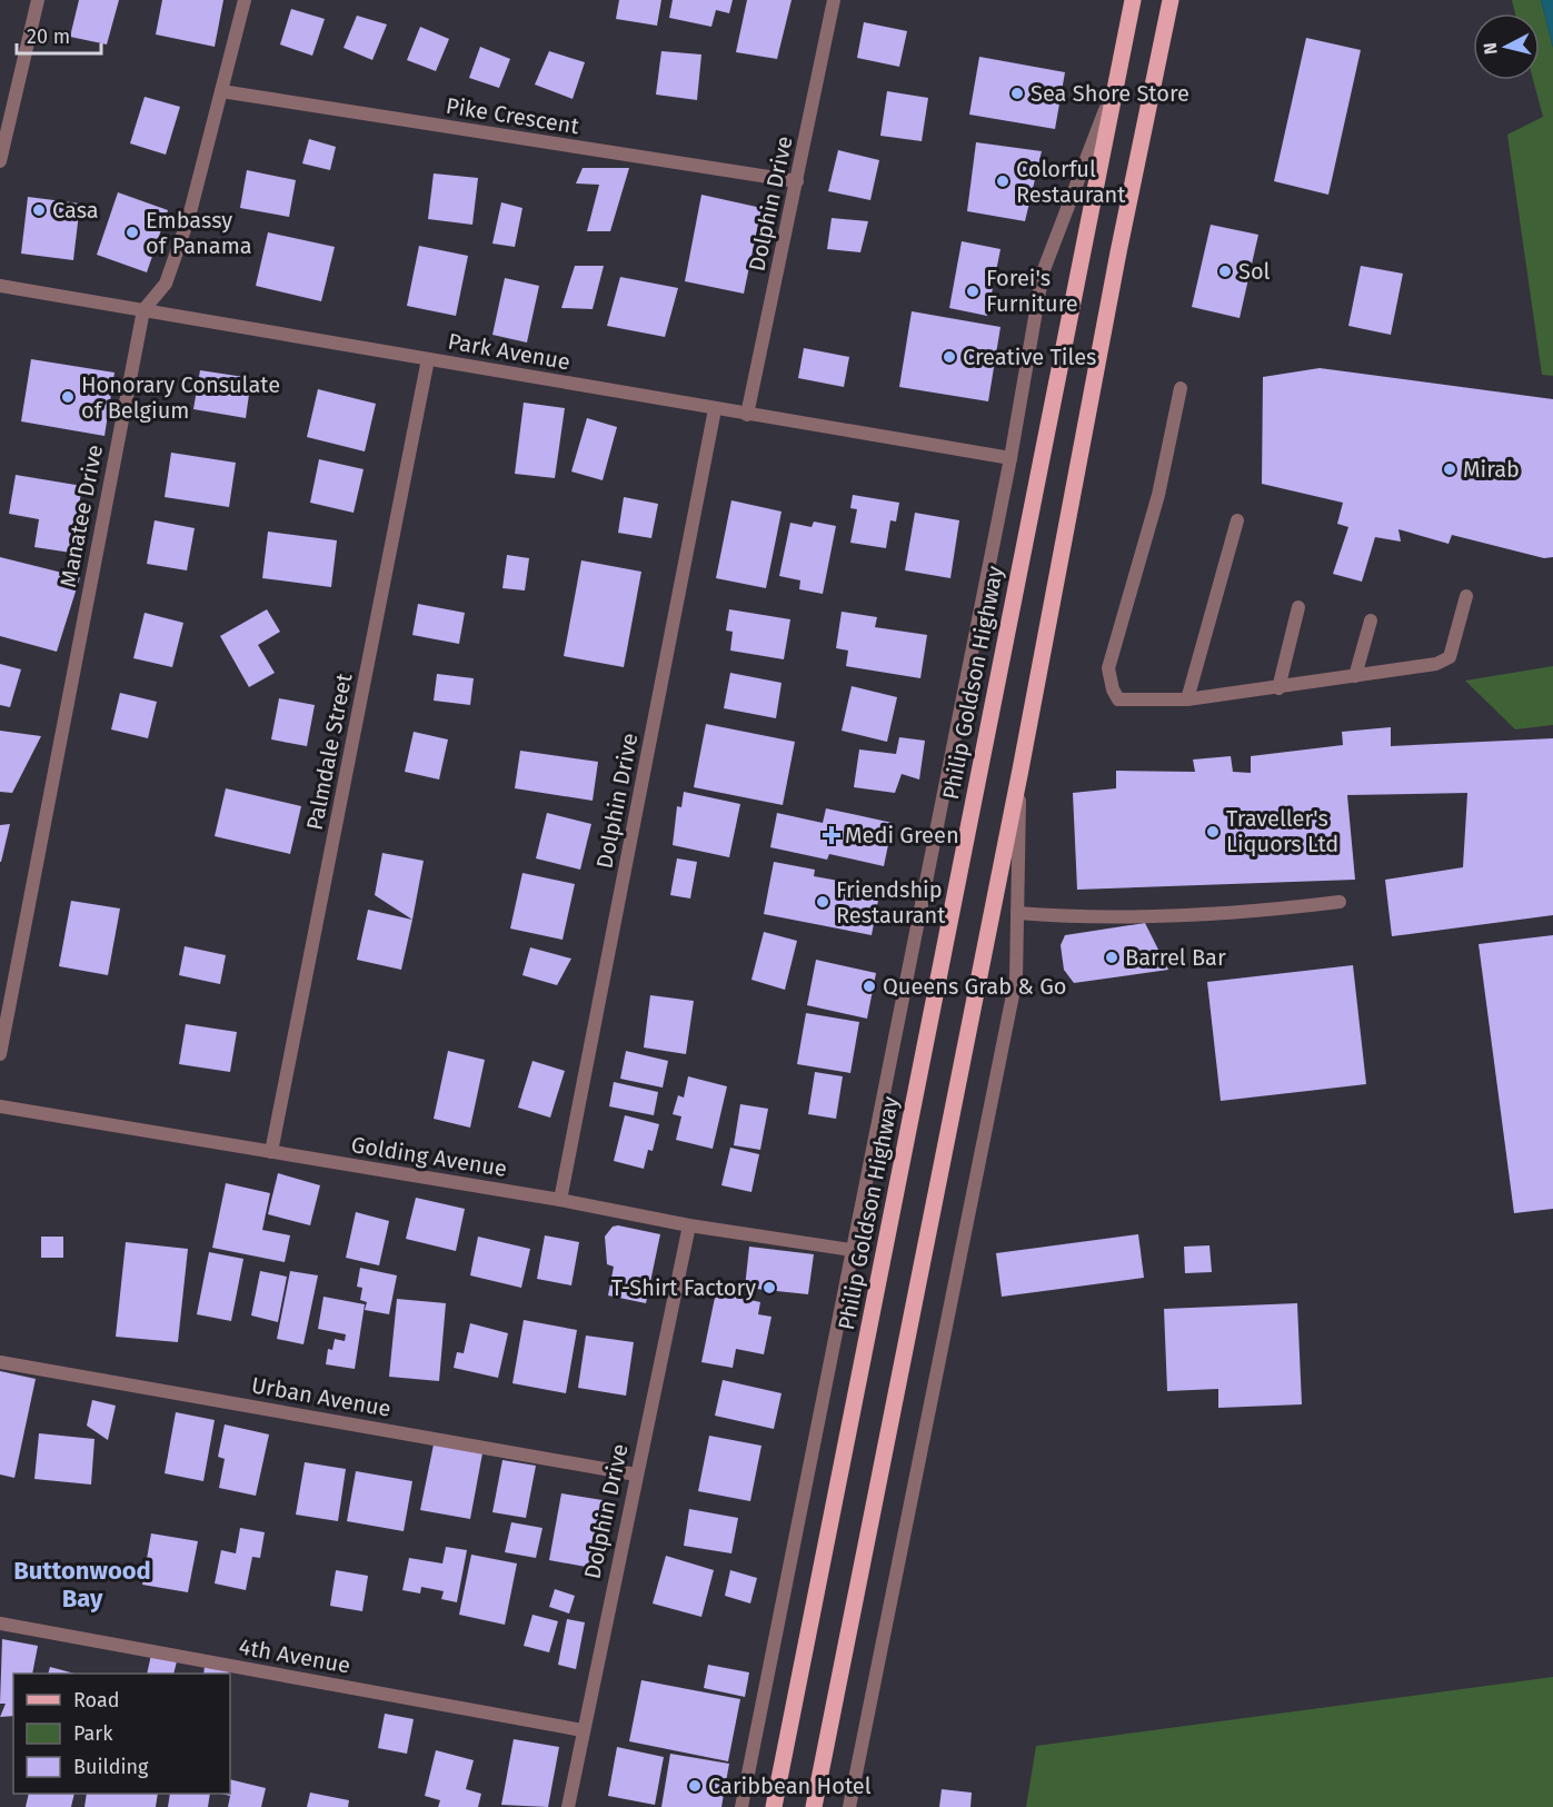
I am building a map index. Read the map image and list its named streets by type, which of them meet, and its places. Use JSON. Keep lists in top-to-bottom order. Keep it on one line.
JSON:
{"streets":{"main road":["Philip Goldson Highway"],"street":["Pike Crescent","Dolphin Drive","Park Avenue","Manatee Drive","Palmdale Street","Golding Avenue","Urban Avenue","4th Avenue"]},"crossings":[["Pike Crescent","Dolphin Drive"],["Pike Crescent","Manatee Drive"],["Dolphin Drive","Park Avenue"],["Dolphin Drive","Golding Avenue"],["Dolphin Drive","Urban Avenue"],["Dolphin Drive","4th Avenue"],["Park Avenue","Manatee Drive"],["Park Avenue","Palmdale Street"],["Palmdale Street","Golding Avenue"]],"districts":["Buttonwood Bay"],"places":{"other":["Sea Shore Store","Colorful Restaurant","Casa","Embassy of Panama","Sol","Forei's Furniture","Creative Tiles","Honorary Consulate of Belgium","Mirab","Traveller's Liquors Ltd","Friendship Restaurant","Barrel Bar","Queens Grab & Go","T-Shirt Factory","Caribbean Hotel"],"health":["Medi Green"]},"legend":["Road","Park","Building"],"scale_bar":"20 m","north":"left"}
